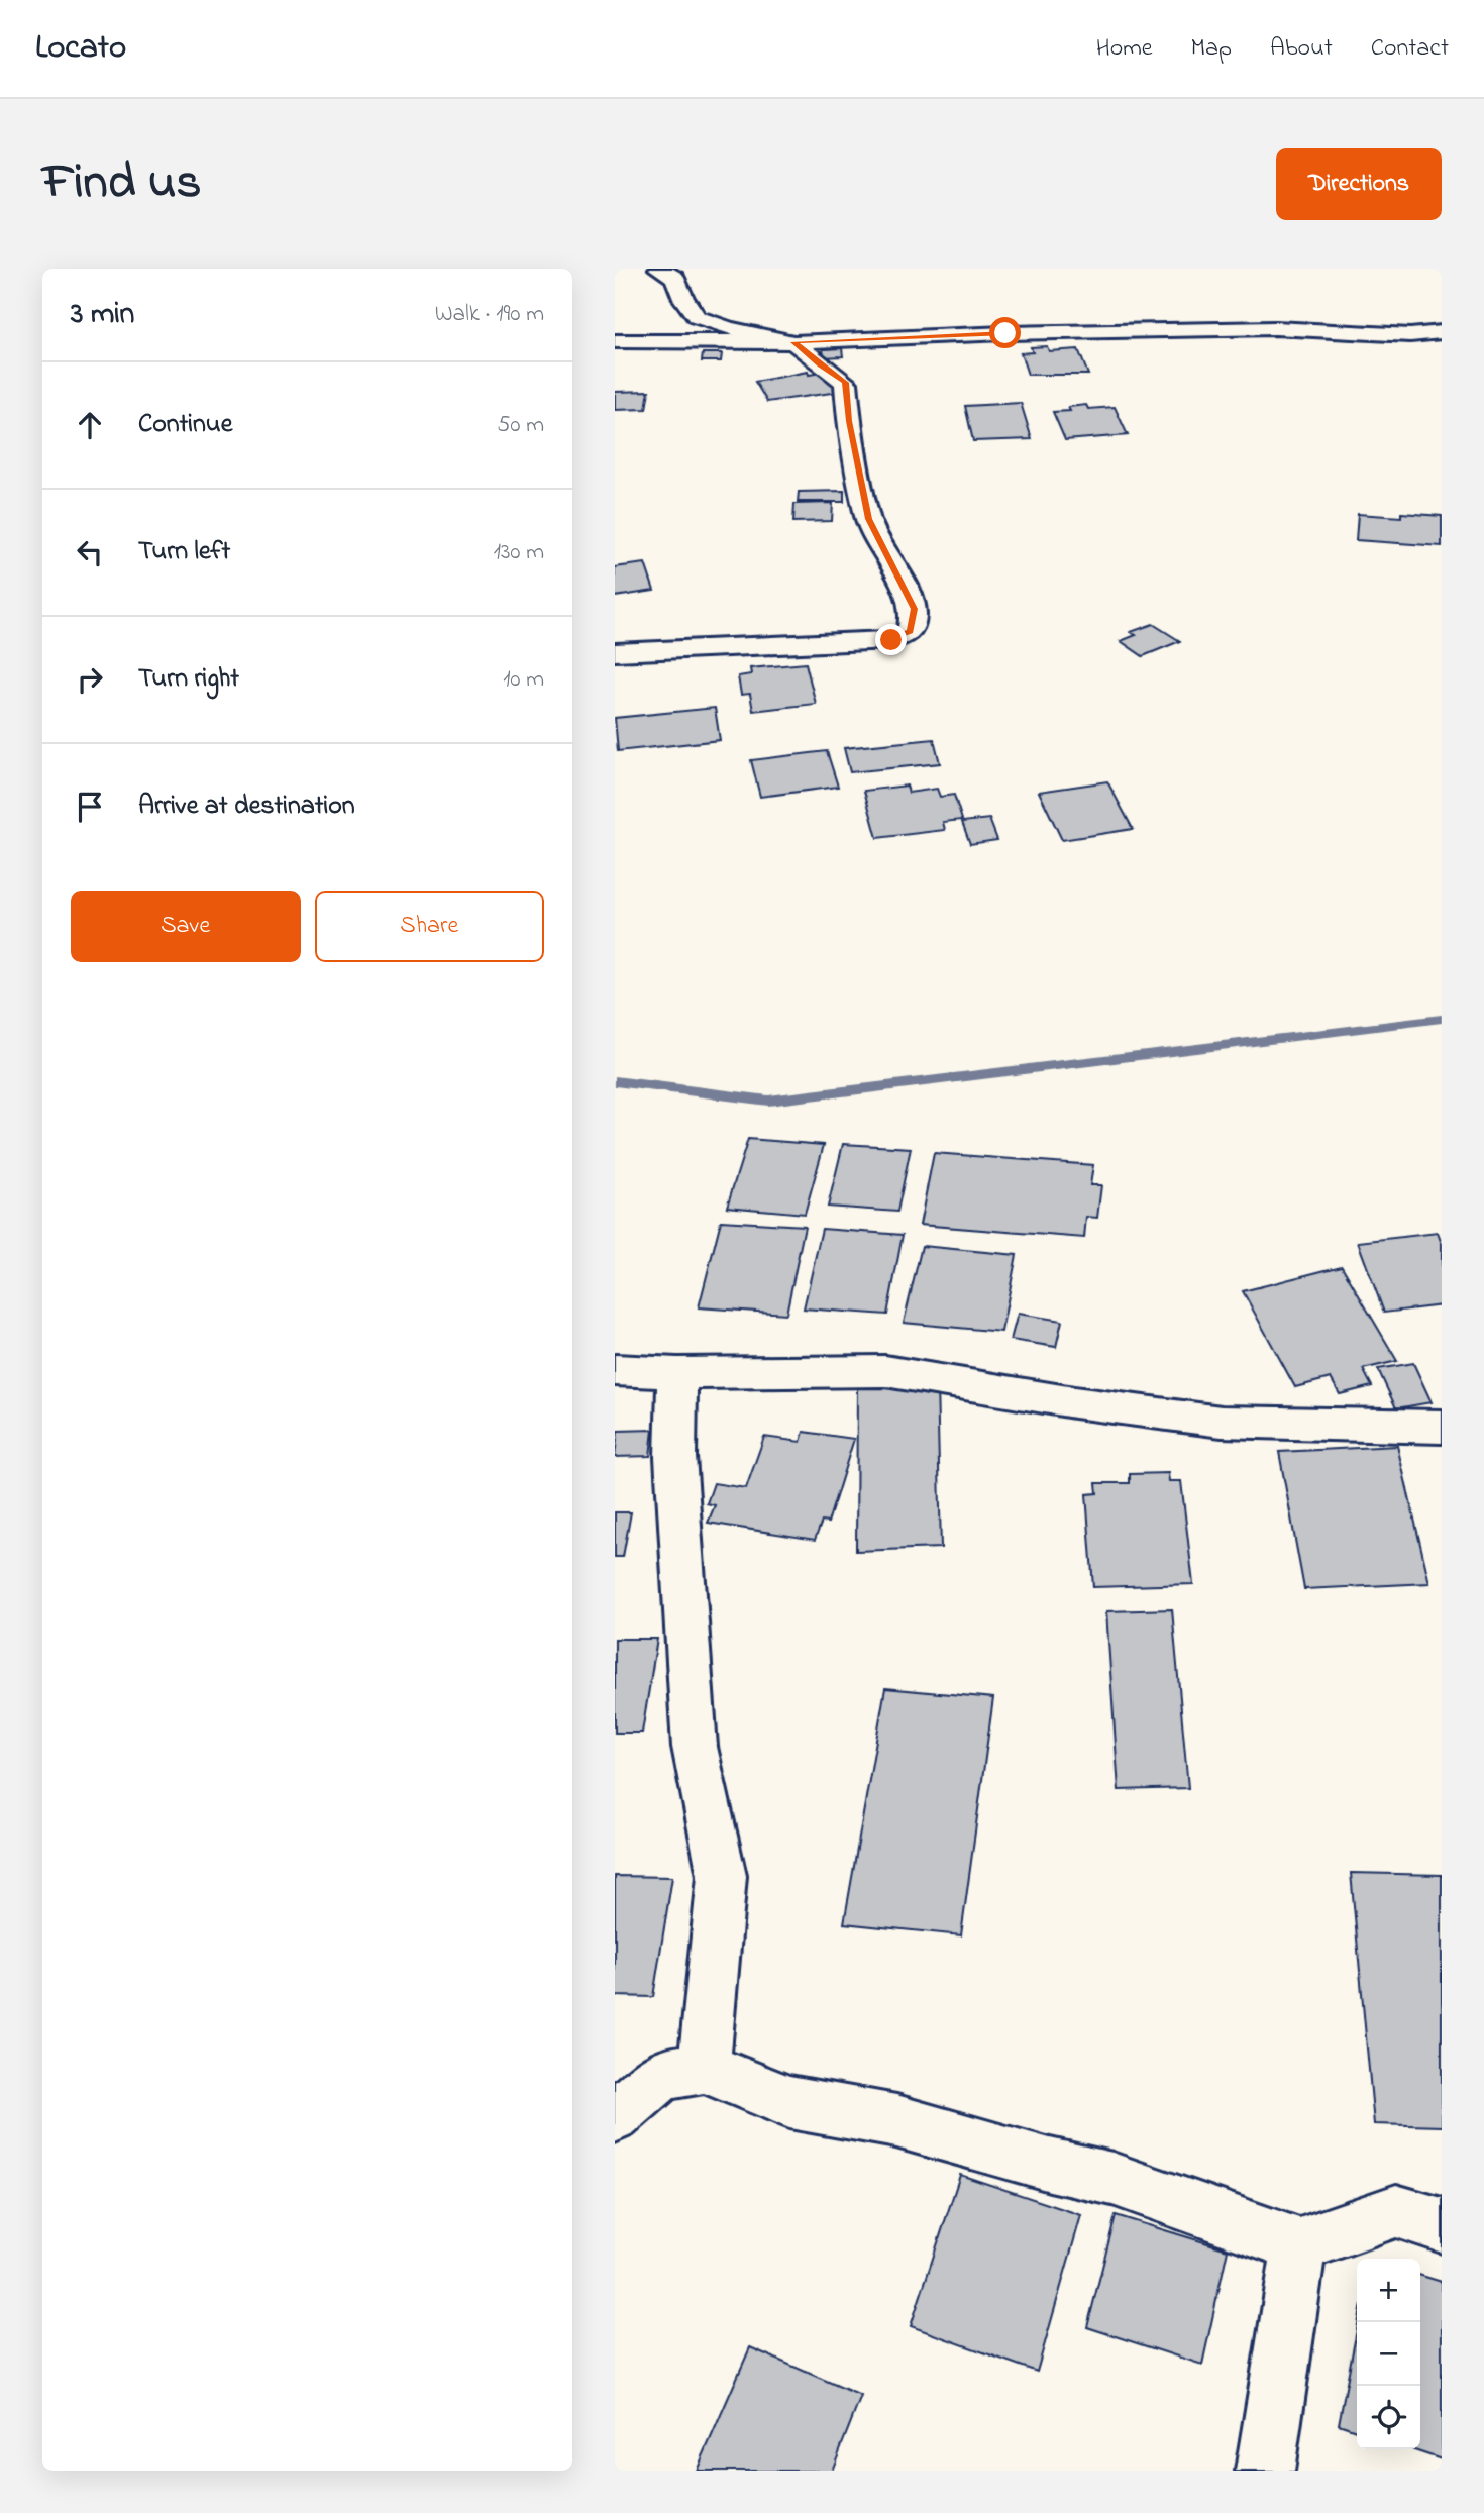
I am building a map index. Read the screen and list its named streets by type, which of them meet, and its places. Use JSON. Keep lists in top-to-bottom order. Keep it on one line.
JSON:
{"page":{"header":"Locato","nav":["Home","Map","About","Contact"],"title":"Find us","buttons":["Directions",["Save","Share"]],"heading":["3 min","Walk · 190 m"],"list":[["Continue","50 m"],["Turn left","130 m"],["Turn right","10 m"],"Arrive at destination"],"map_buttons":["+","−"]}}
